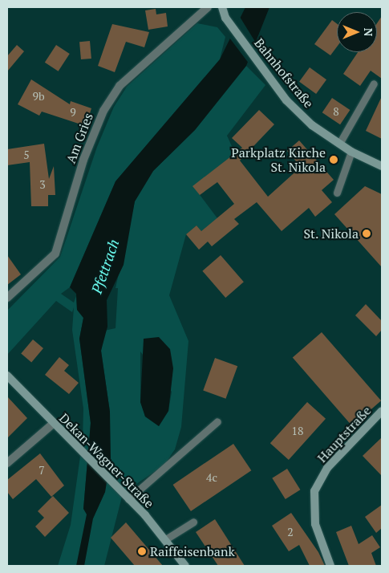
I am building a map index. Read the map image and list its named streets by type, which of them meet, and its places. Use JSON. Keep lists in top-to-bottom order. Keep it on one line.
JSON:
{"streets":{"street":["Bahnhofstraße","Am Gries","Hauptstraße","Dekan-Wagner-Straße"]},"water":["Pfettrach"],"places":["Parkplatz Kirche St. Nikola","St. Nikola","Raiffeisenbank"],"house_numbers":["9b","8","9","5","3","18","7","4c","2"],"north":"right"}
